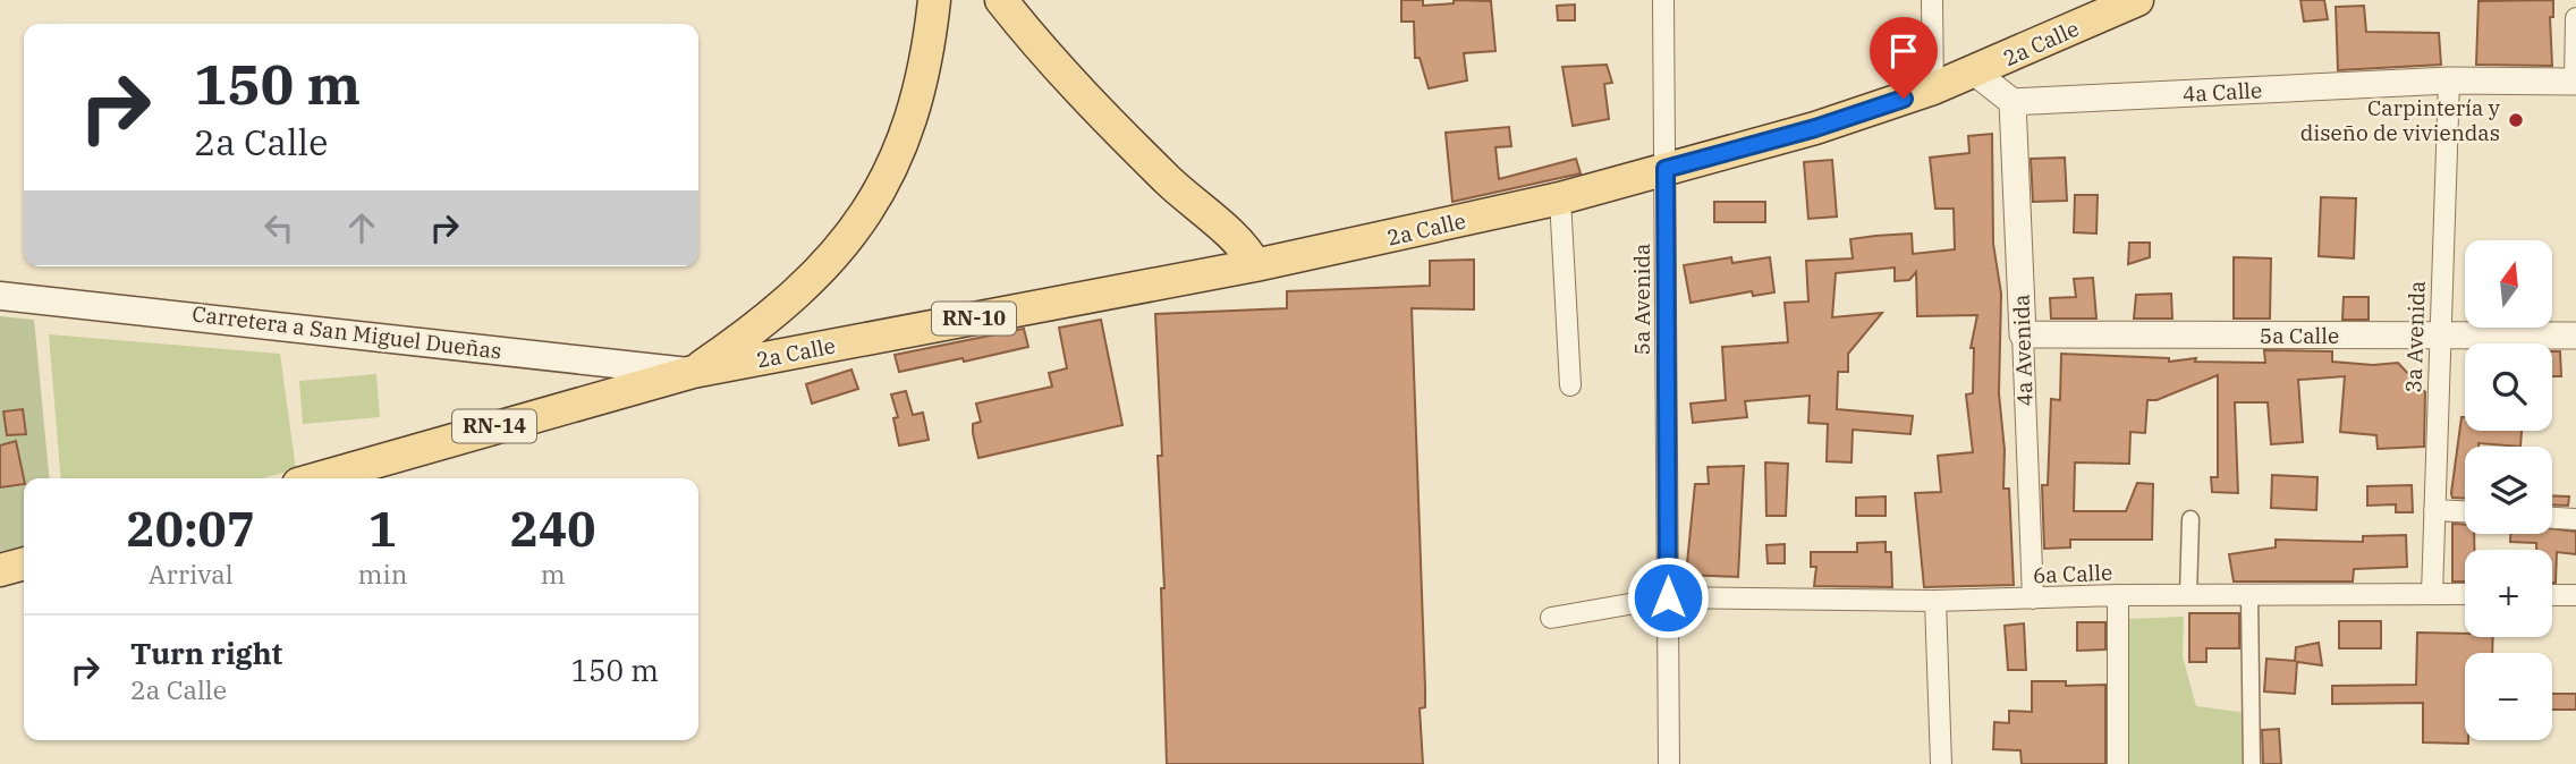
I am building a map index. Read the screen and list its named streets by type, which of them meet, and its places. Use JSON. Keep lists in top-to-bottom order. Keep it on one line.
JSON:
{"streets":{"main road":["2a Calle","RN-10","Carretera a San Miguel Dueñas","RN-14"],"street":["4a Calle","5a Avenida","5a Calle","3a Avenida","4a Avenida","6a Calle"]},"crossings":[["2a Calle","5a Avenida"],["2a Calle","Carretera a San Miguel Dueñas"],["2a Calle","RN-14"],["4a Calle","3a Avenida"],["4a Calle","4a Avenida"],["5a Avenida","6a Calle"],["Carretera a San Miguel Dueñas","RN-14"],["5a Calle","3a Avenida"],["5a Calle","4a Avenida"],["3a Avenida","6a Calle"],["4a Avenida","6a Calle"]],"places":["Carpintería y diseño de viviendas"],"north":"top","page":{"turn":["150 m","2a Calle"],"map_buttons":["+","−"],"eta":["20:07","Arrival","1","min","240","m"],"list":[{"name":"Turn right","note":"2a Calle","value":"150 m"}]}}
